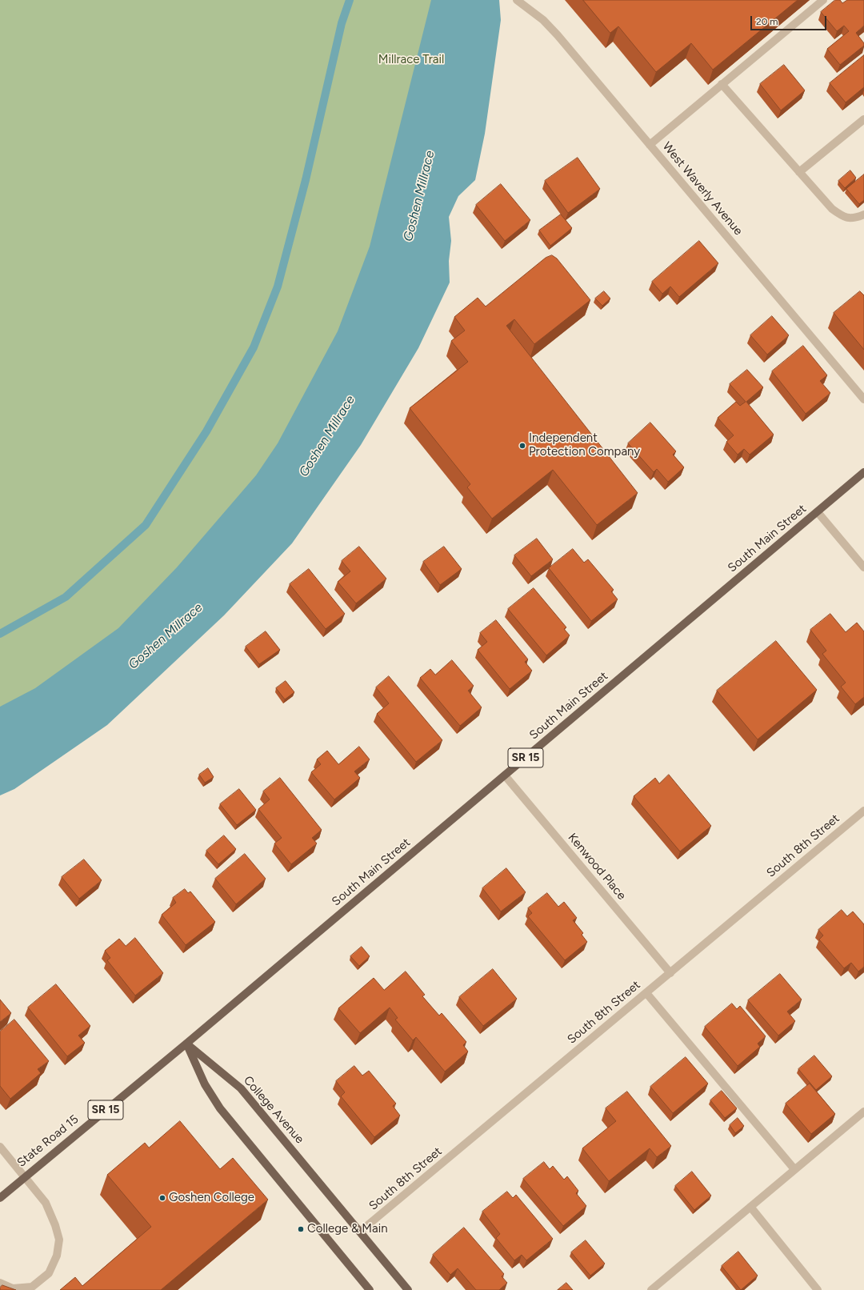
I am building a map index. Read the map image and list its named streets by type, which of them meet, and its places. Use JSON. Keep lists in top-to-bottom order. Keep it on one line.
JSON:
{"streets":{"main road":["South Main Street","SR 15","College Avenue","State Road 15"],"street":["West Waverly Avenue","South 8th Street","Kenwood Place"]},"crossings":[["South Main Street","Kenwood Place"],["South Main Street","College Avenue"],["South Main Street","State Road 15"],["South 8th Street","Kenwood Place"],["South 8th Street","College Avenue"],["College Avenue","State Road 15"]],"water":["Goshen Millrace"],"parks":["Millrace Trail"],"places":["Independent Protection Company","Goshen College","College & Main"],"scale_bar":"20 m"}
